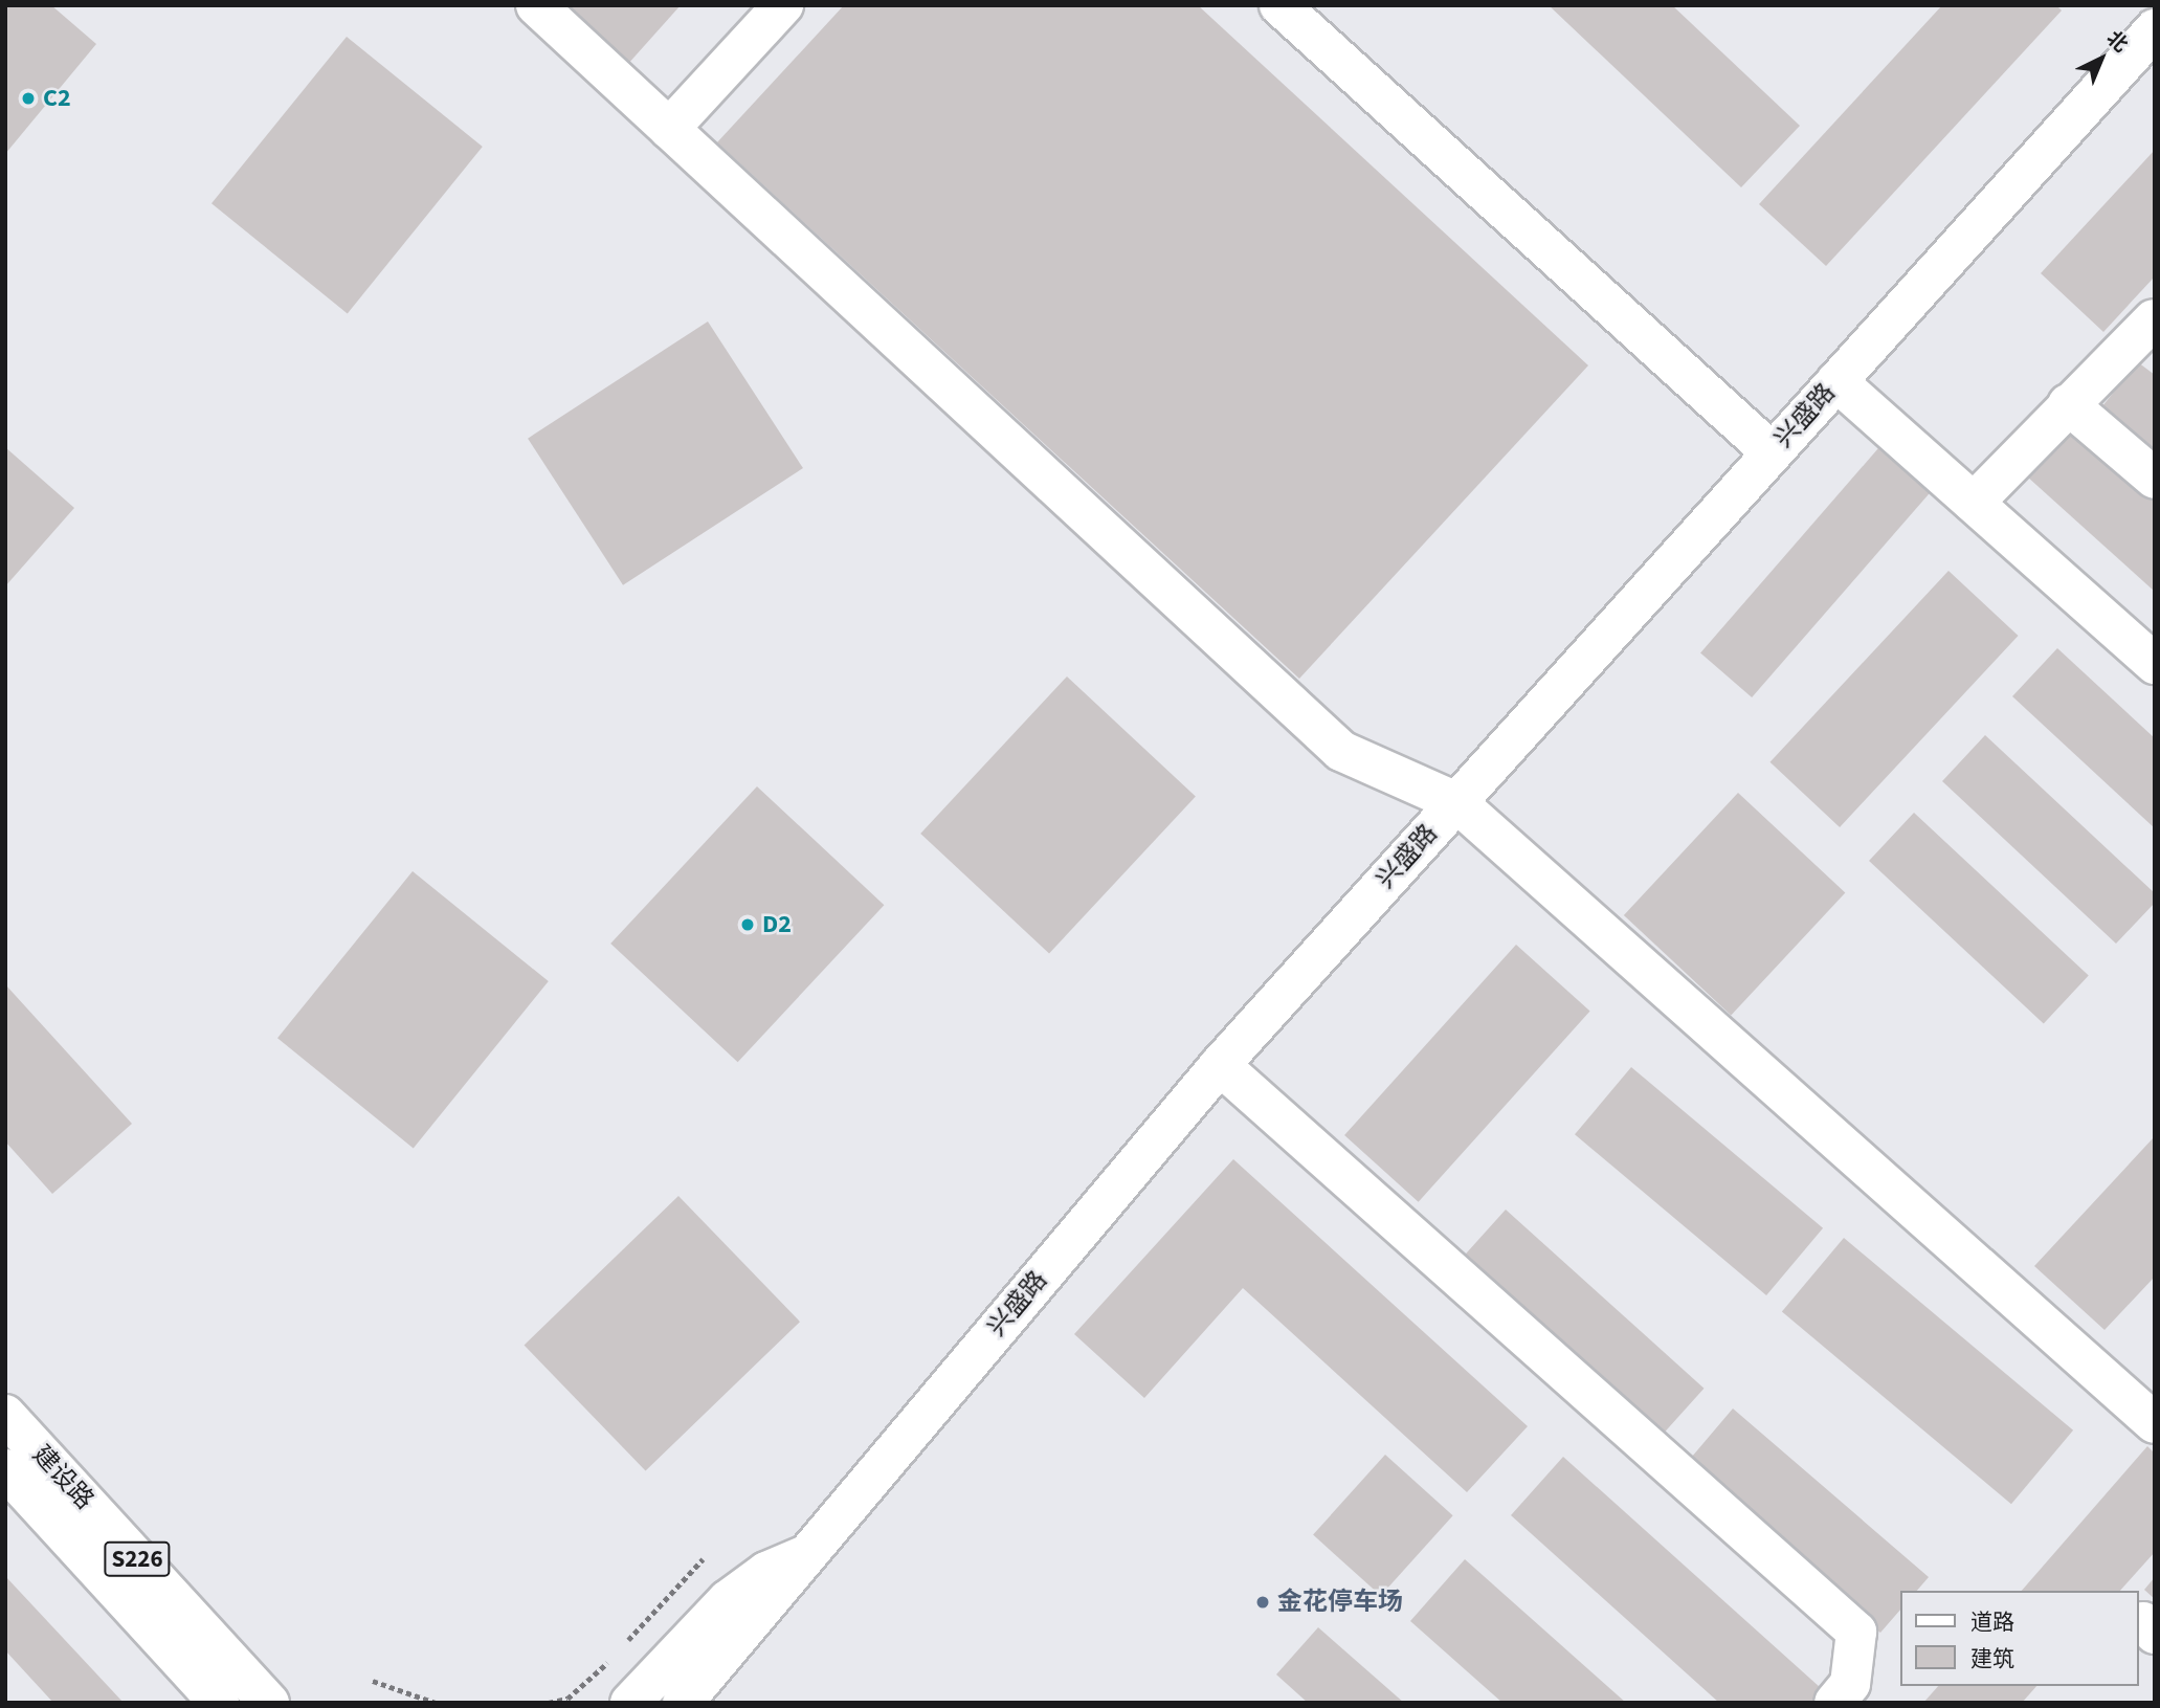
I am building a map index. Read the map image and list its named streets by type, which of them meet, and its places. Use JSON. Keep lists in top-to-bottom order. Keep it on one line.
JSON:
{"streets":{"street":["兴盛路","建设路","S226"]},"places":["C2","D2","金花停车场"],"legend":["道路","建筑"],"north":"top right"}
